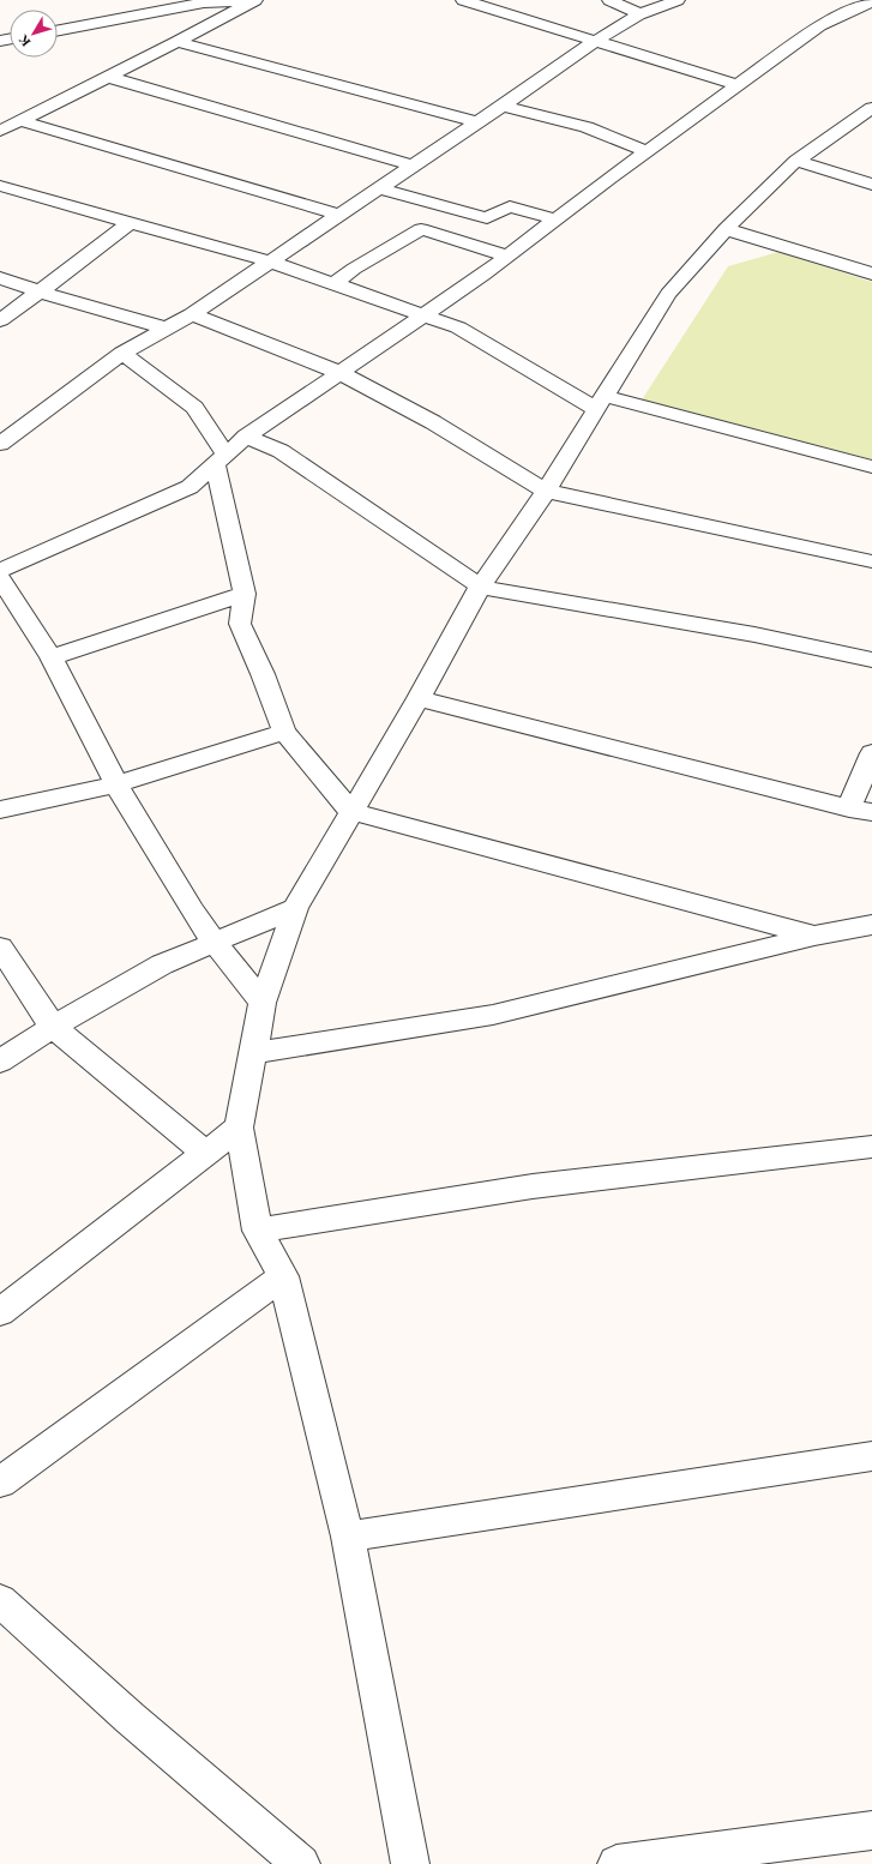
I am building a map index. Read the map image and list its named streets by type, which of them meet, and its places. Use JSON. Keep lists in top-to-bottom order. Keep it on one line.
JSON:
{"north":"bottom left"}
